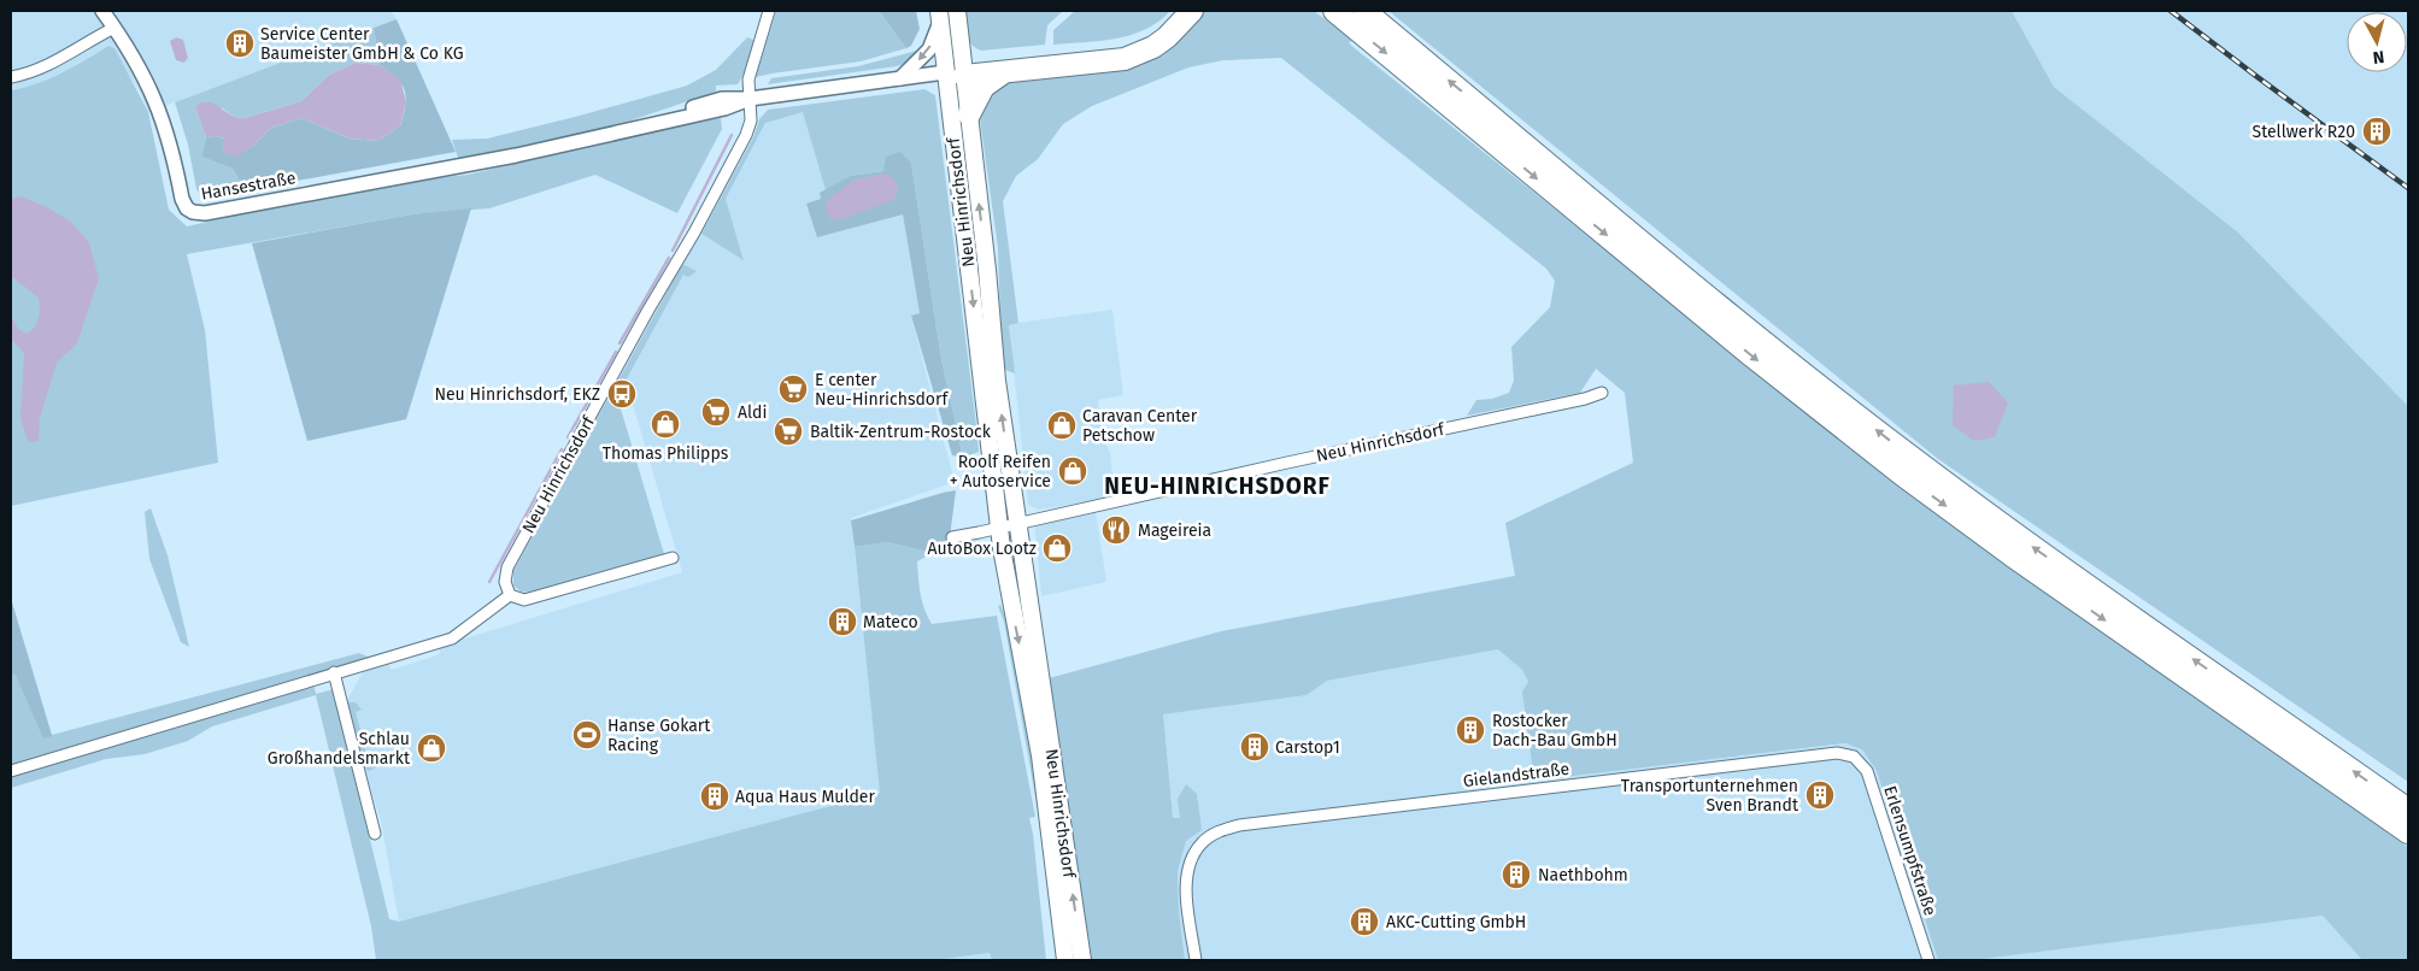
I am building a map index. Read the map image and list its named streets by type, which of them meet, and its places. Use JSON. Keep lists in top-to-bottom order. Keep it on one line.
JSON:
{"streets":{"main road":["Neu Hinrichsdorf"],"street":["Hansestraße","Gielandstraße","Erlensumpfstraße"]},"crossings":[["Hansestraße","Neu Hinrichsdorf"],["Gielandstraße","Erlensumpfstraße"]],"districts":["NEU-HINRICHSDORF"],"places":{"building":["Service Center Baumeister GmbH & Co KG","Stellwerk R20","Mateco","Rostocker Dach-Bau GmbH","Carstop1","Transportunternehmen Sven Brandt","Aqua Haus Mulder","Naethbohm","AKC-Cutting GmbH"],"supermarket":["E center Neu-Hinrichsdorf","Aldi","Baltik-Zentrum-Rostock"],"bus stop":["Neu Hinrichsdorf, EKZ"],"shop":["Thomas Philipps","Caravan Center Petschow","Roolf Reifen + Autoservice","AutoBox Lootz","Schlau Großhandelsmarkt"],"restaurant":["Mageireia"],"sports":["Hanse Gokart Racing"]},"north":"bottom"}
